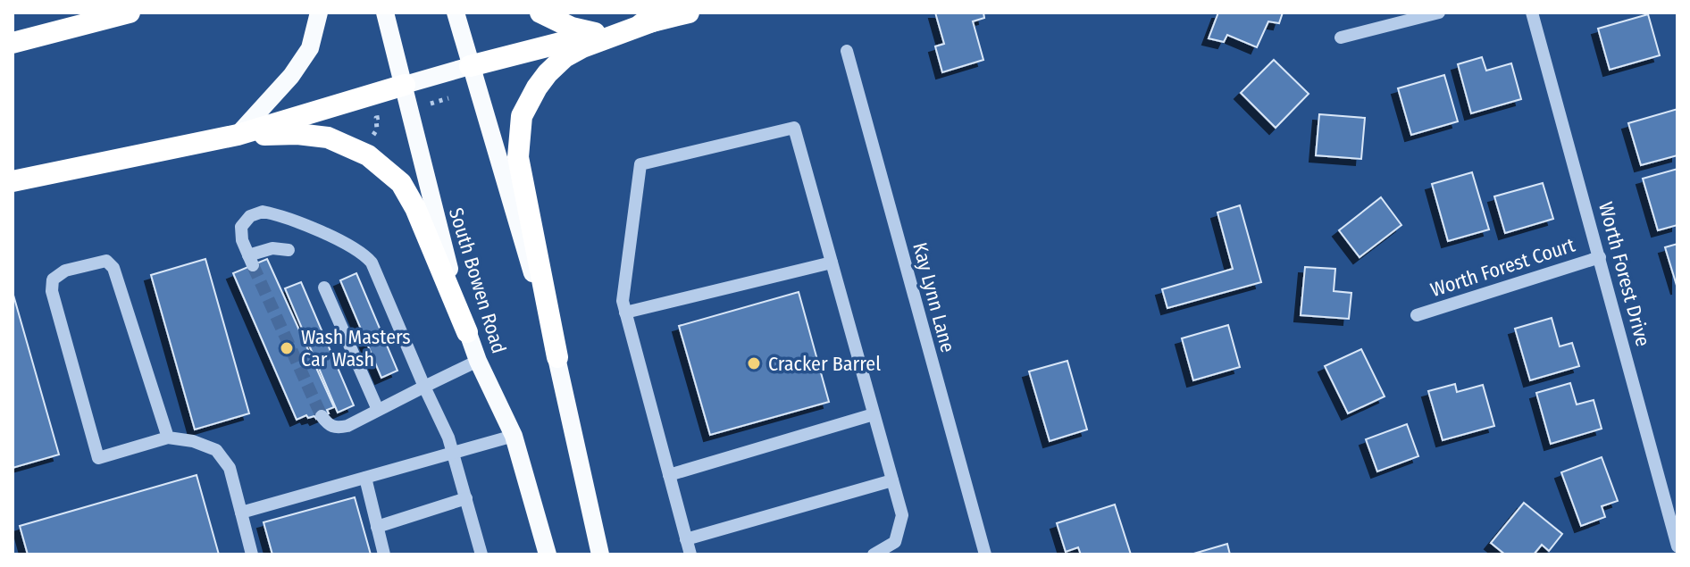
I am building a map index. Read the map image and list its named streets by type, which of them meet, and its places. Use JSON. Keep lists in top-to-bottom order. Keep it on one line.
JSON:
{"streets":{"main road":["South Bowen Road"],"street":["Worth Forest Court","Worth Forest Drive","Kay Lynn Lane"]},"crossings":[["Worth Forest Court","Worth Forest Drive"]],"places":["Wash Masters Car Wash","Cracker Barrel"]}
